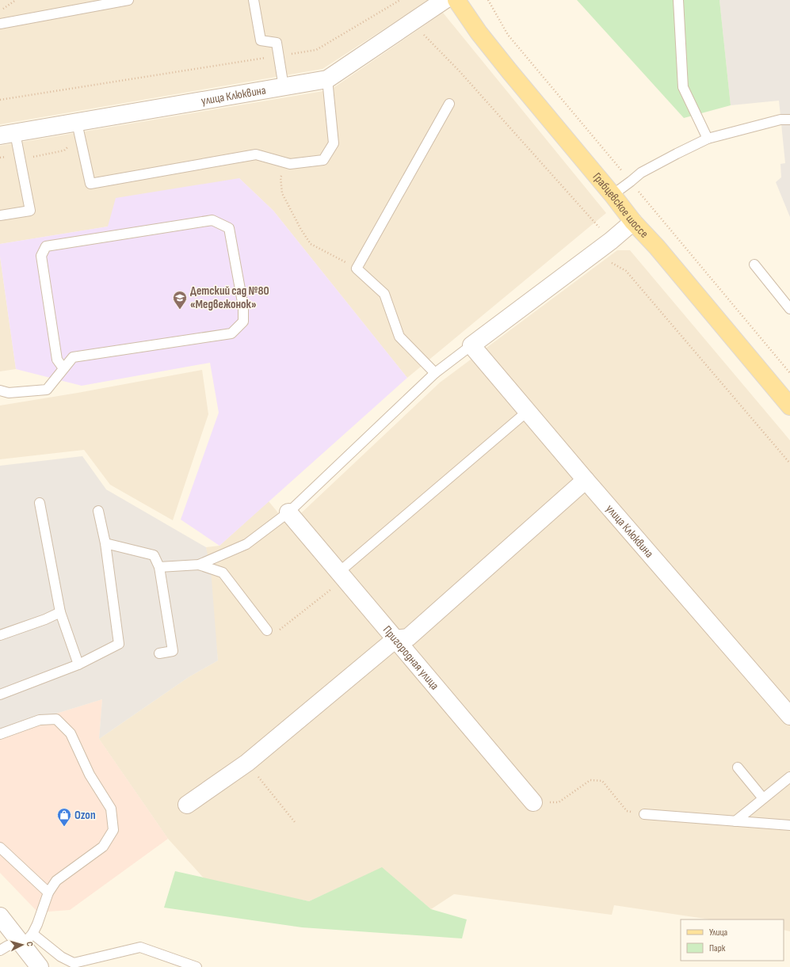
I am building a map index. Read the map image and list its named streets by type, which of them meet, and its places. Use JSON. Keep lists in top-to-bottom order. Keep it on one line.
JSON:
{"streets":{"main road":["Грабцевское шоссе"],"street":["улица Клюквина","Пригородная улица"]},"places":{"school or university":["Детский сад №80 «Медвежонок»"],"shop":["Ozon"]},"legend":["Улица","Парк"],"north":"right"}
